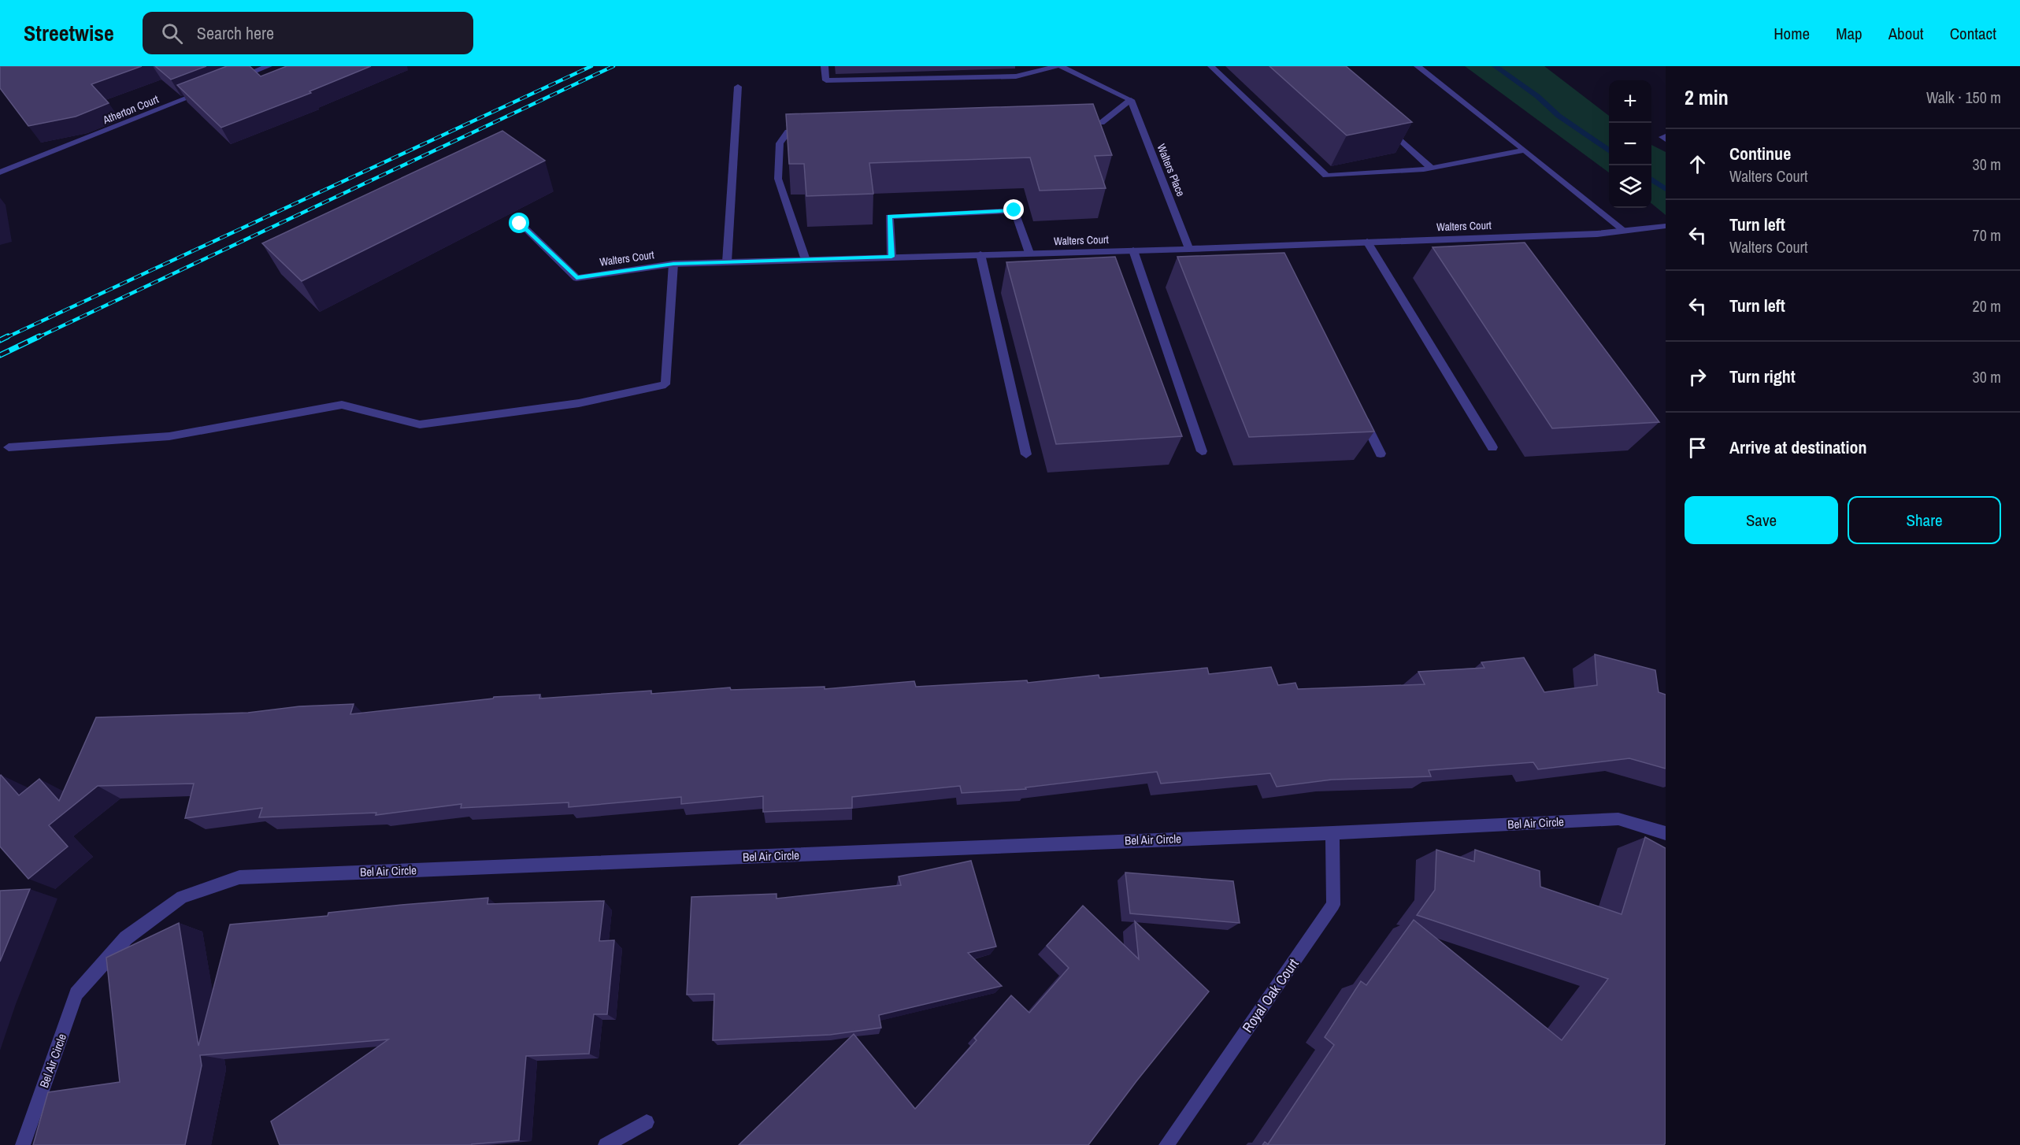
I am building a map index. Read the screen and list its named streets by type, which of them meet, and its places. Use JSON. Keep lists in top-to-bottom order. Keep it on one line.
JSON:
{"streets":{"street":["Atherton Court","Walters Place","Walters Court","Bel Air Circle","Royal Oak Court"]},"crossings":[["Walters Place","Walters Court"],["Bel Air Circle","Royal Oak Court"]],"page":{"header":"Streetwise","search":"Search here","nav":["Home","Map","About","Contact"],"heading":["2 min","Walk · 150 m"],"map_buttons":["+","−"],"list":[["Continue","Walters Court","30 m"],["Turn left","Walters Court","70 m"],["Turn left","20 m"],["Turn right","30 m"],"Arrive at destination"],"buttons":["Save","Share"]}}
